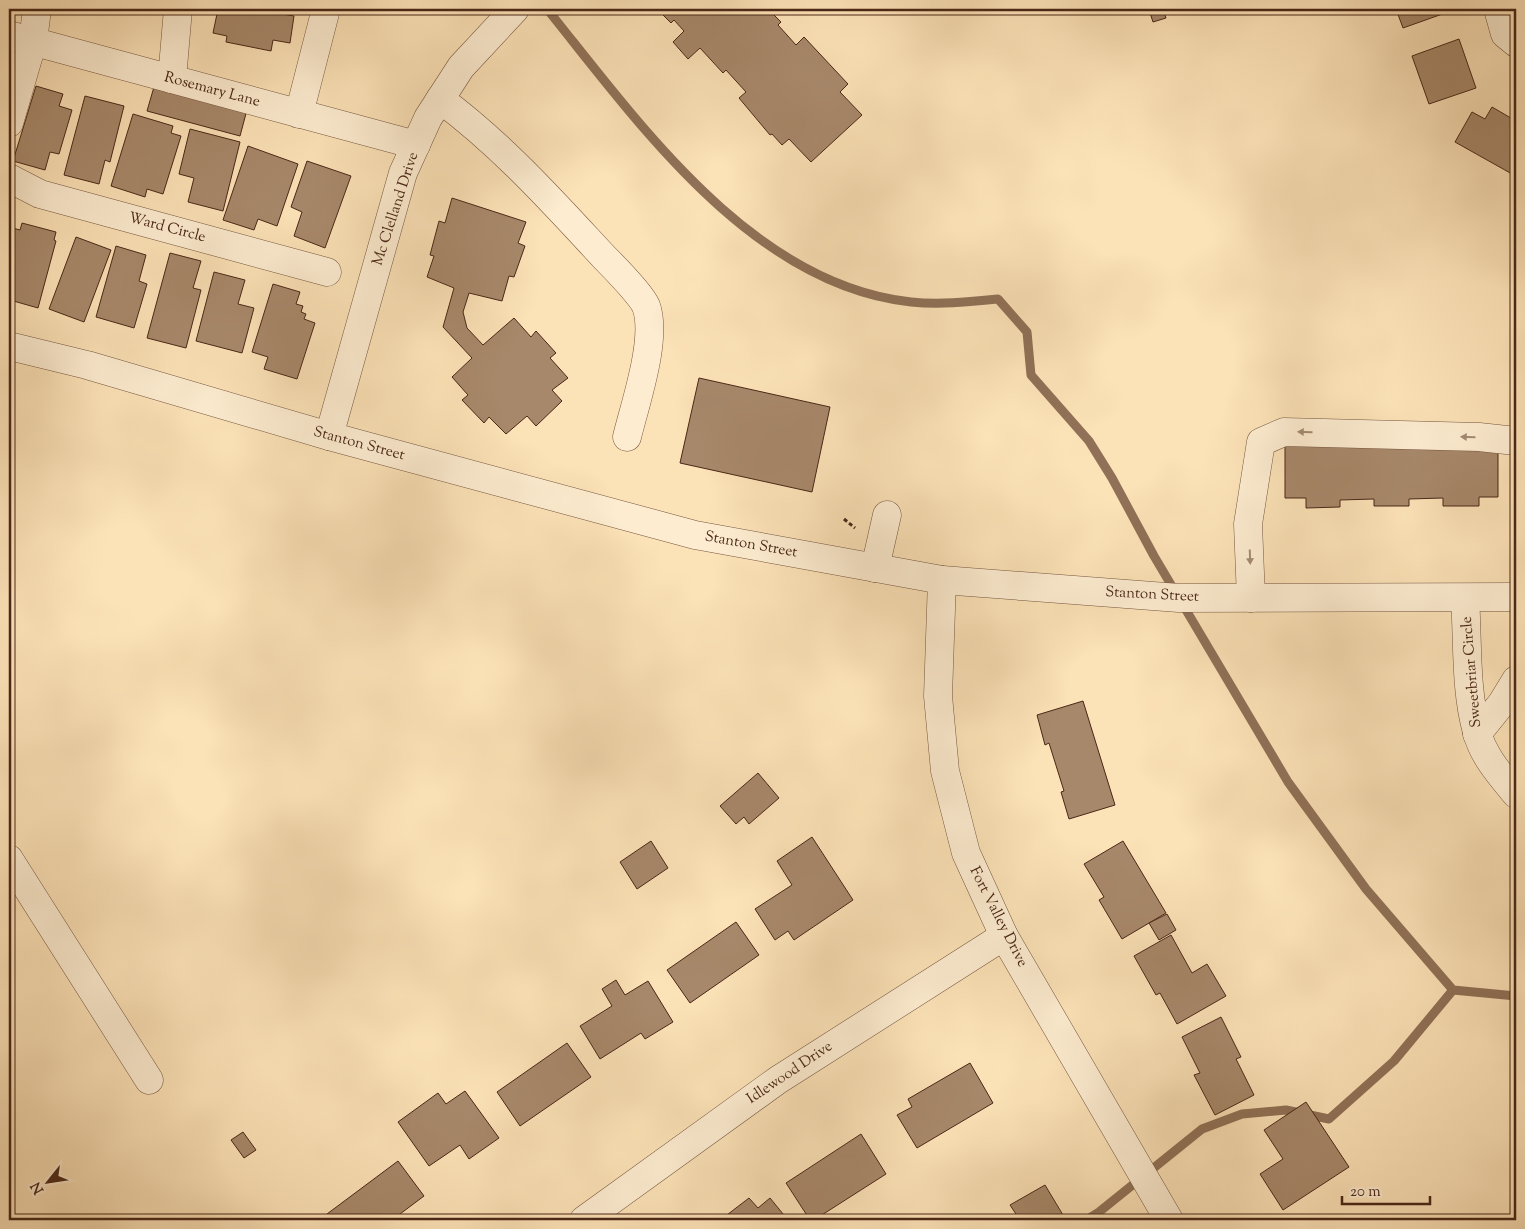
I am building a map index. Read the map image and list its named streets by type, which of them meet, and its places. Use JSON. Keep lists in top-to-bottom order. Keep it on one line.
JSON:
{"streets":{"street":["Rosemary Lane","Mc Clelland Drive","Ward Circle","Stanton Street","Sweetbriar Circle","Fort Valley Drive","Idlewood Drive"]},"crossings":[["Rosemary Lane","Mc Clelland Drive"],["Mc Clelland Drive","Stanton Street"],["Stanton Street","Sweetbriar Circle"],["Stanton Street","Fort Valley Drive"],["Fort Valley Drive","Idlewood Drive"]],"scale_bar":"20 m","north":"bottom left"}
